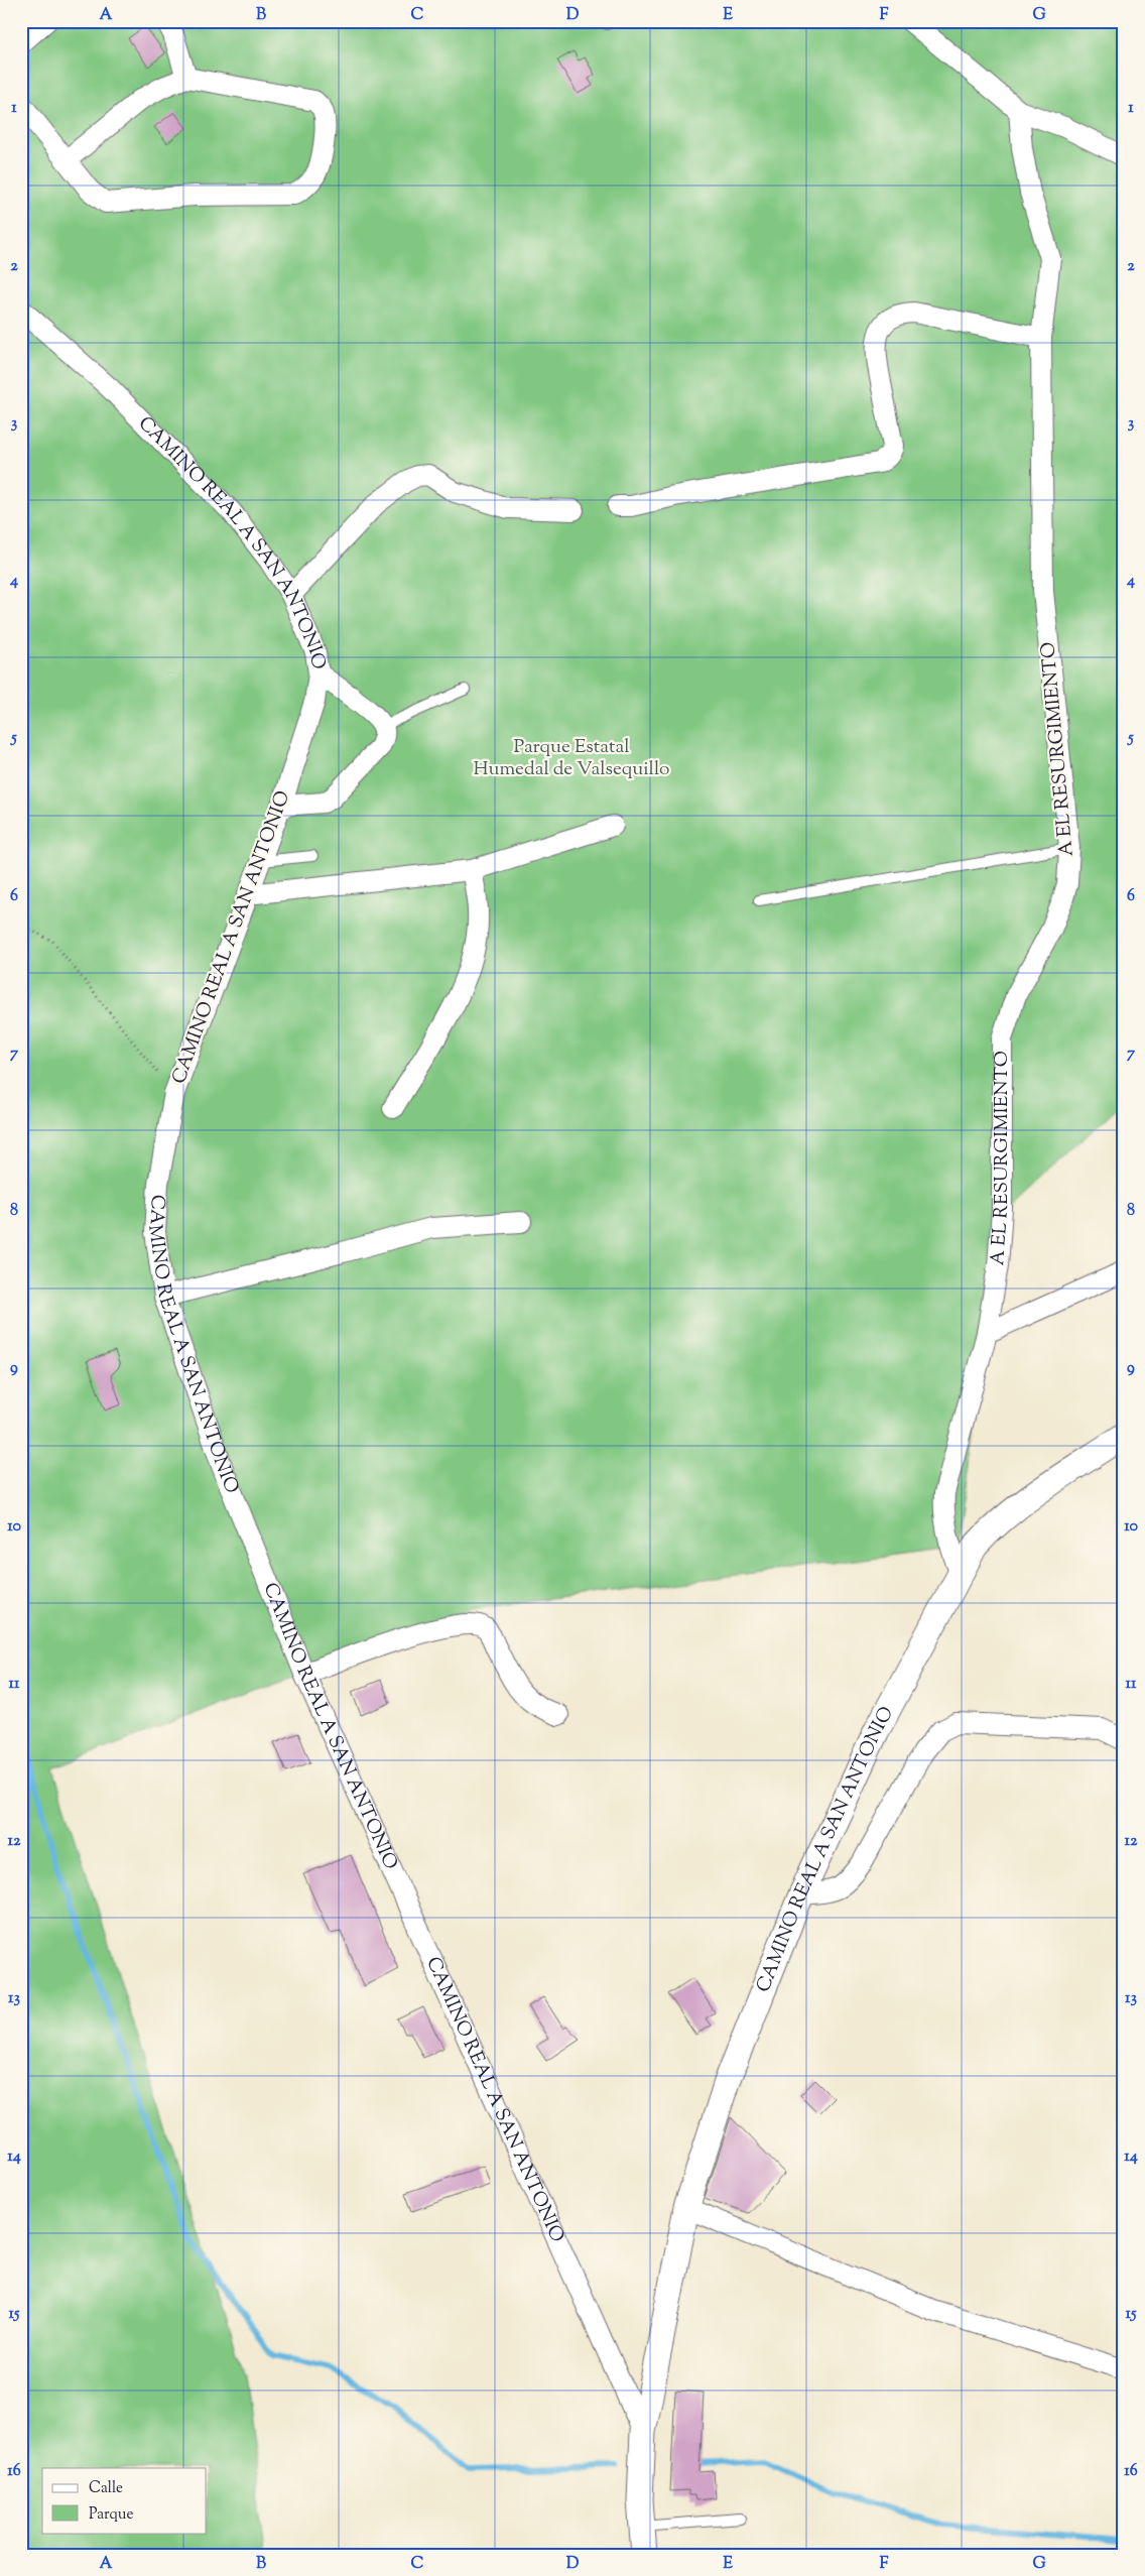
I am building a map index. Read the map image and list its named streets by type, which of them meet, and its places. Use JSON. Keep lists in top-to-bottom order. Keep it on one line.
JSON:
{"streets":{"street":["CAMINO REAL A SAN ANTONIO","A EL RESURGIMIENTO"]},"crossings":[["CAMINO REAL A SAN ANTONIO","A EL RESURGIMIENTO"]],"parks":["Parque Estatal Humedal de Valsequillo"],"legend":["Calle","Parque"],"grid":{"columns":["A","B","C","D","E","F","G"],"rows":["1","2","3","4","5","6","7","8","9","10","11","12","13","14","15","16"]}}
